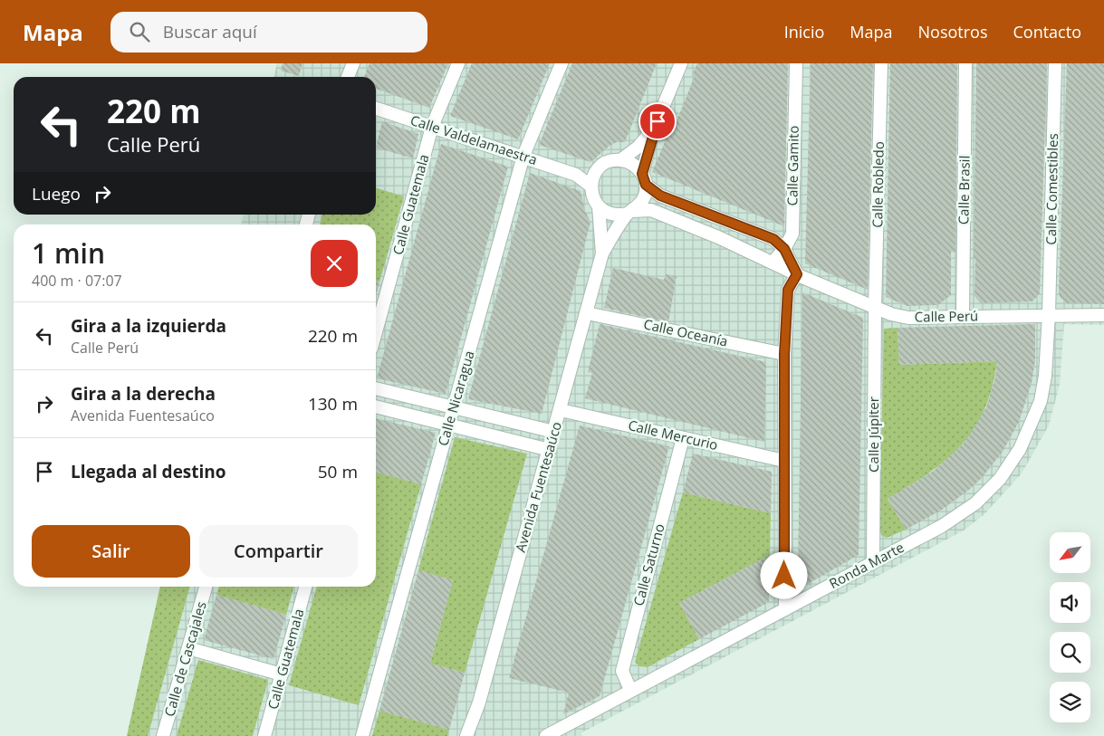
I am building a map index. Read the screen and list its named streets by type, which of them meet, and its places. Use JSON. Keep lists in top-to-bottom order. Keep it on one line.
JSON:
{"streets":{"street":["Calle Valdelamaestra","Calle Gamito","Calle Robledo","Calle Comestibles","Calle Brasil","Calle Guatemala","Calle Perú","Calle Oceanía","Calle Nicaragua","Calle Júpiter","Calle Mercurio","Avenida Fuentesaúco","Calle Saturno","Ronda Marte","Calle de Cascajales"]},"crossings":[["Calle Valdelamaestra","Calle Guatemala"],["Calle Valdelamaestra","Calle Perú"],["Calle Valdelamaestra","Calle Nicaragua"],["Calle Valdelamaestra","Avenida Fuentesaúco"],["Calle Gamito","Calle Perú"],["Calle Robledo","Calle Perú"],["Calle Robledo","Calle Júpiter"],["Calle Comestibles","Calle Perú"],["Calle Comestibles","Ronda Marte"],["Calle Brasil","Calle Perú"],["Calle Perú","Calle Júpiter"],["Calle Perú","Avenida Fuentesaúco"],["Calle Perú","Ronda Marte"],["Calle Oceanía","Avenida Fuentesaúco"],["Calle Júpiter","Ronda Marte"],["Calle Mercurio","Avenida Fuentesaúco"],["Calle Mercurio","Calle Saturno"],["Calle Saturno","Ronda Marte"]],"north":"bottom left","page":{"header":"Mapa","search":"Buscar aquí","nav":["Inicio","Mapa","Nosotros","Contacto"],"turn":["220 m","Calle Perú"],"then":"Luego","heading":["1 min","400 m · 07:07"],"list":[{"name":"Gira a la izquierda","note":"Calle Perú","value":"220 m"},{"name":"Gira a la derecha","note":"Avenida Fuentesaúco","value":"130 m"},{"name":"Llegada al destino","value":"50 m"}],"buttons":["Salir","Compartir"]}}
